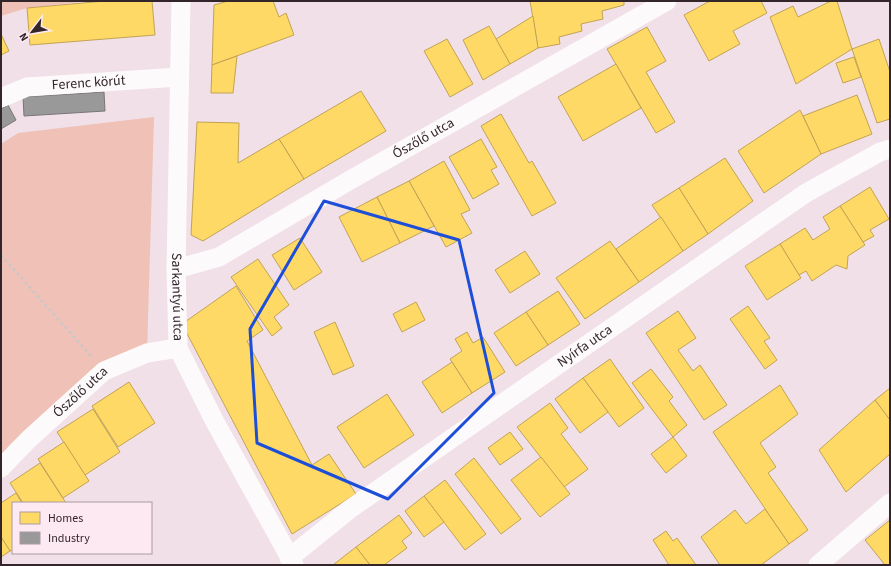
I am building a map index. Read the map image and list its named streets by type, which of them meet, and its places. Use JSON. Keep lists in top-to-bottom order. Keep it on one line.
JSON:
{"streets":{"street":["Ferenc körút","Ószőlő utca","Sarkantyú utca","Nyírfa utca"]},"crossings":[["Ferenc körút","Sarkantyú utca"],["Ószőlő utca","Sarkantyú utca"],["Sarkantyú utca","Nyírfa utca"]],"legend":["Homes","Industry"],"north":"bottom left"}
